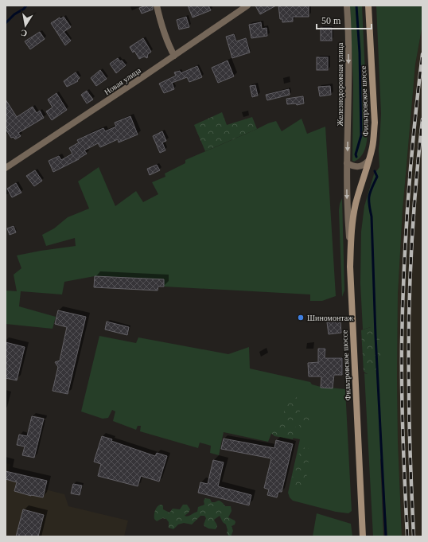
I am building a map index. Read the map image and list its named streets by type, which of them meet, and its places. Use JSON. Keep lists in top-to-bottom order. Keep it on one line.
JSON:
{"streets":{"main road":["Фильтровское шоссе"],"street":["Новая улица","Железнодорожная улица"]},"crossings":[["Железнодорожная улица","Фильтровское шоссе"]],"one_way":["Железнодорожная улица"],"places":["Шиномонтаж"],"scale_bar":"50 m","north":"bottom"}
